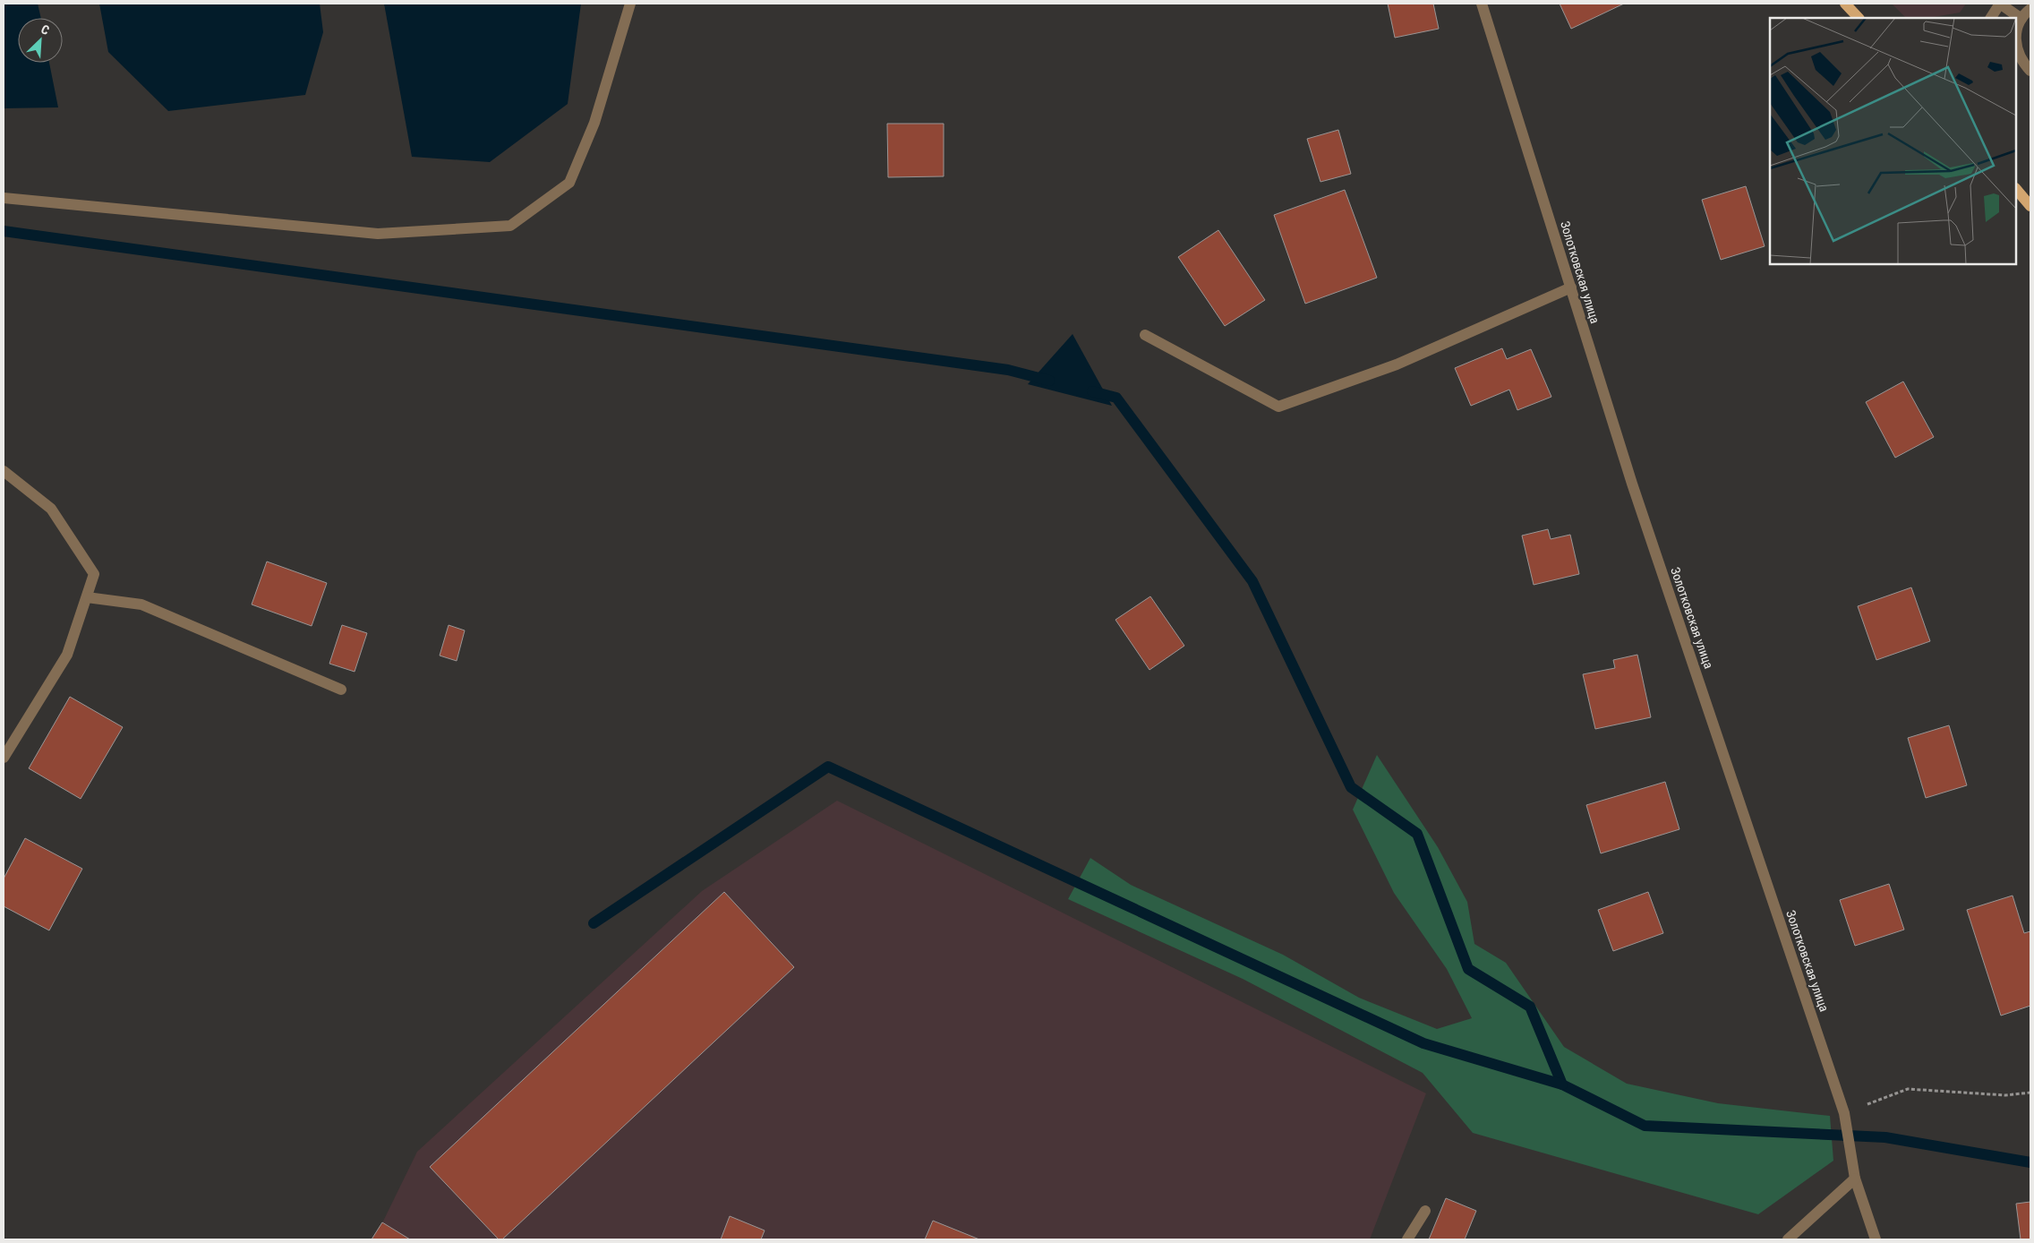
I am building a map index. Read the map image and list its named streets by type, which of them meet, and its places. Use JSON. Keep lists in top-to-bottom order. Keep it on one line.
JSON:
{"streets":{"street":["Золотковская улица"]},"north":"top right"}
